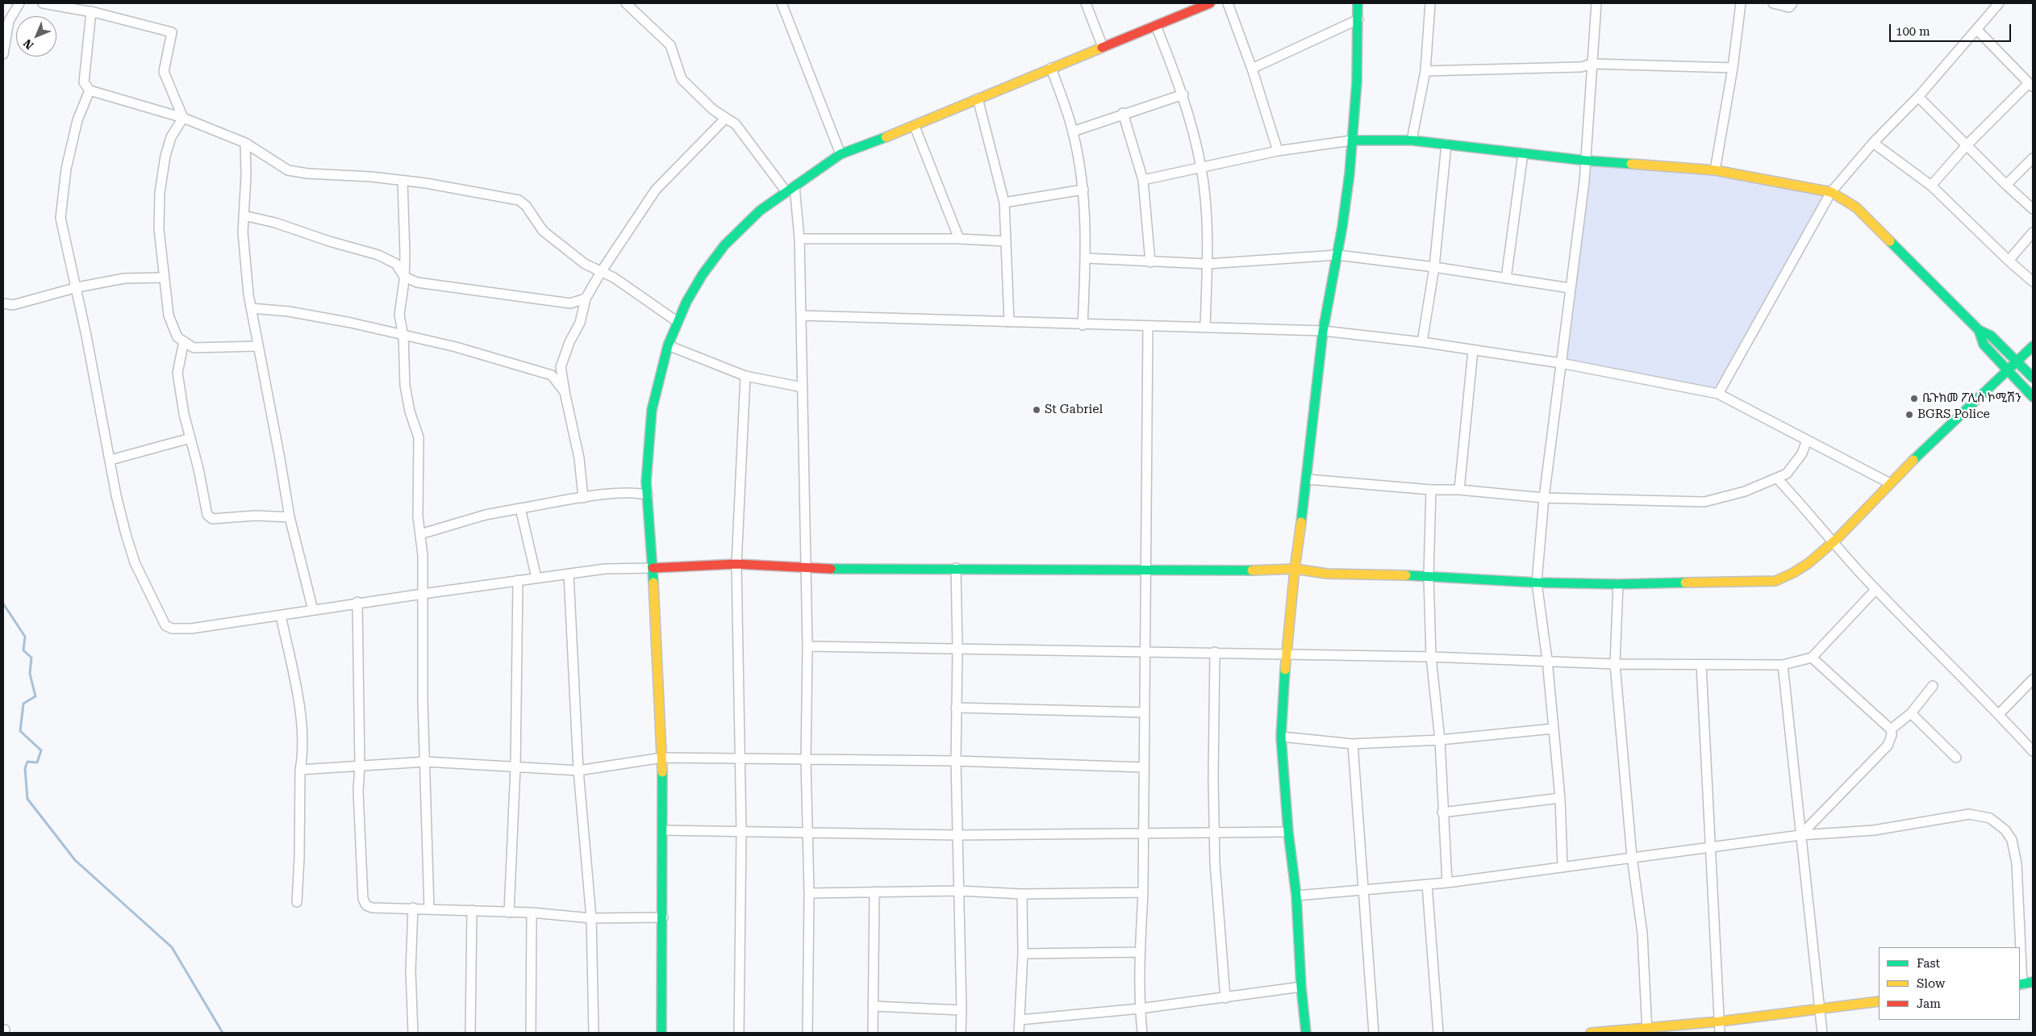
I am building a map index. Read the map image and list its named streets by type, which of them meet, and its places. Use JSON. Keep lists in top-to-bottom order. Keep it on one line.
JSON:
{"places":["ቤጉክመ ፖሊስ ኮሚሽን","St Gabriel","BGRS Police"],"legend":["Fast","Slow","Jam"],"scale_bar":"100 m","north":"bottom left"}
